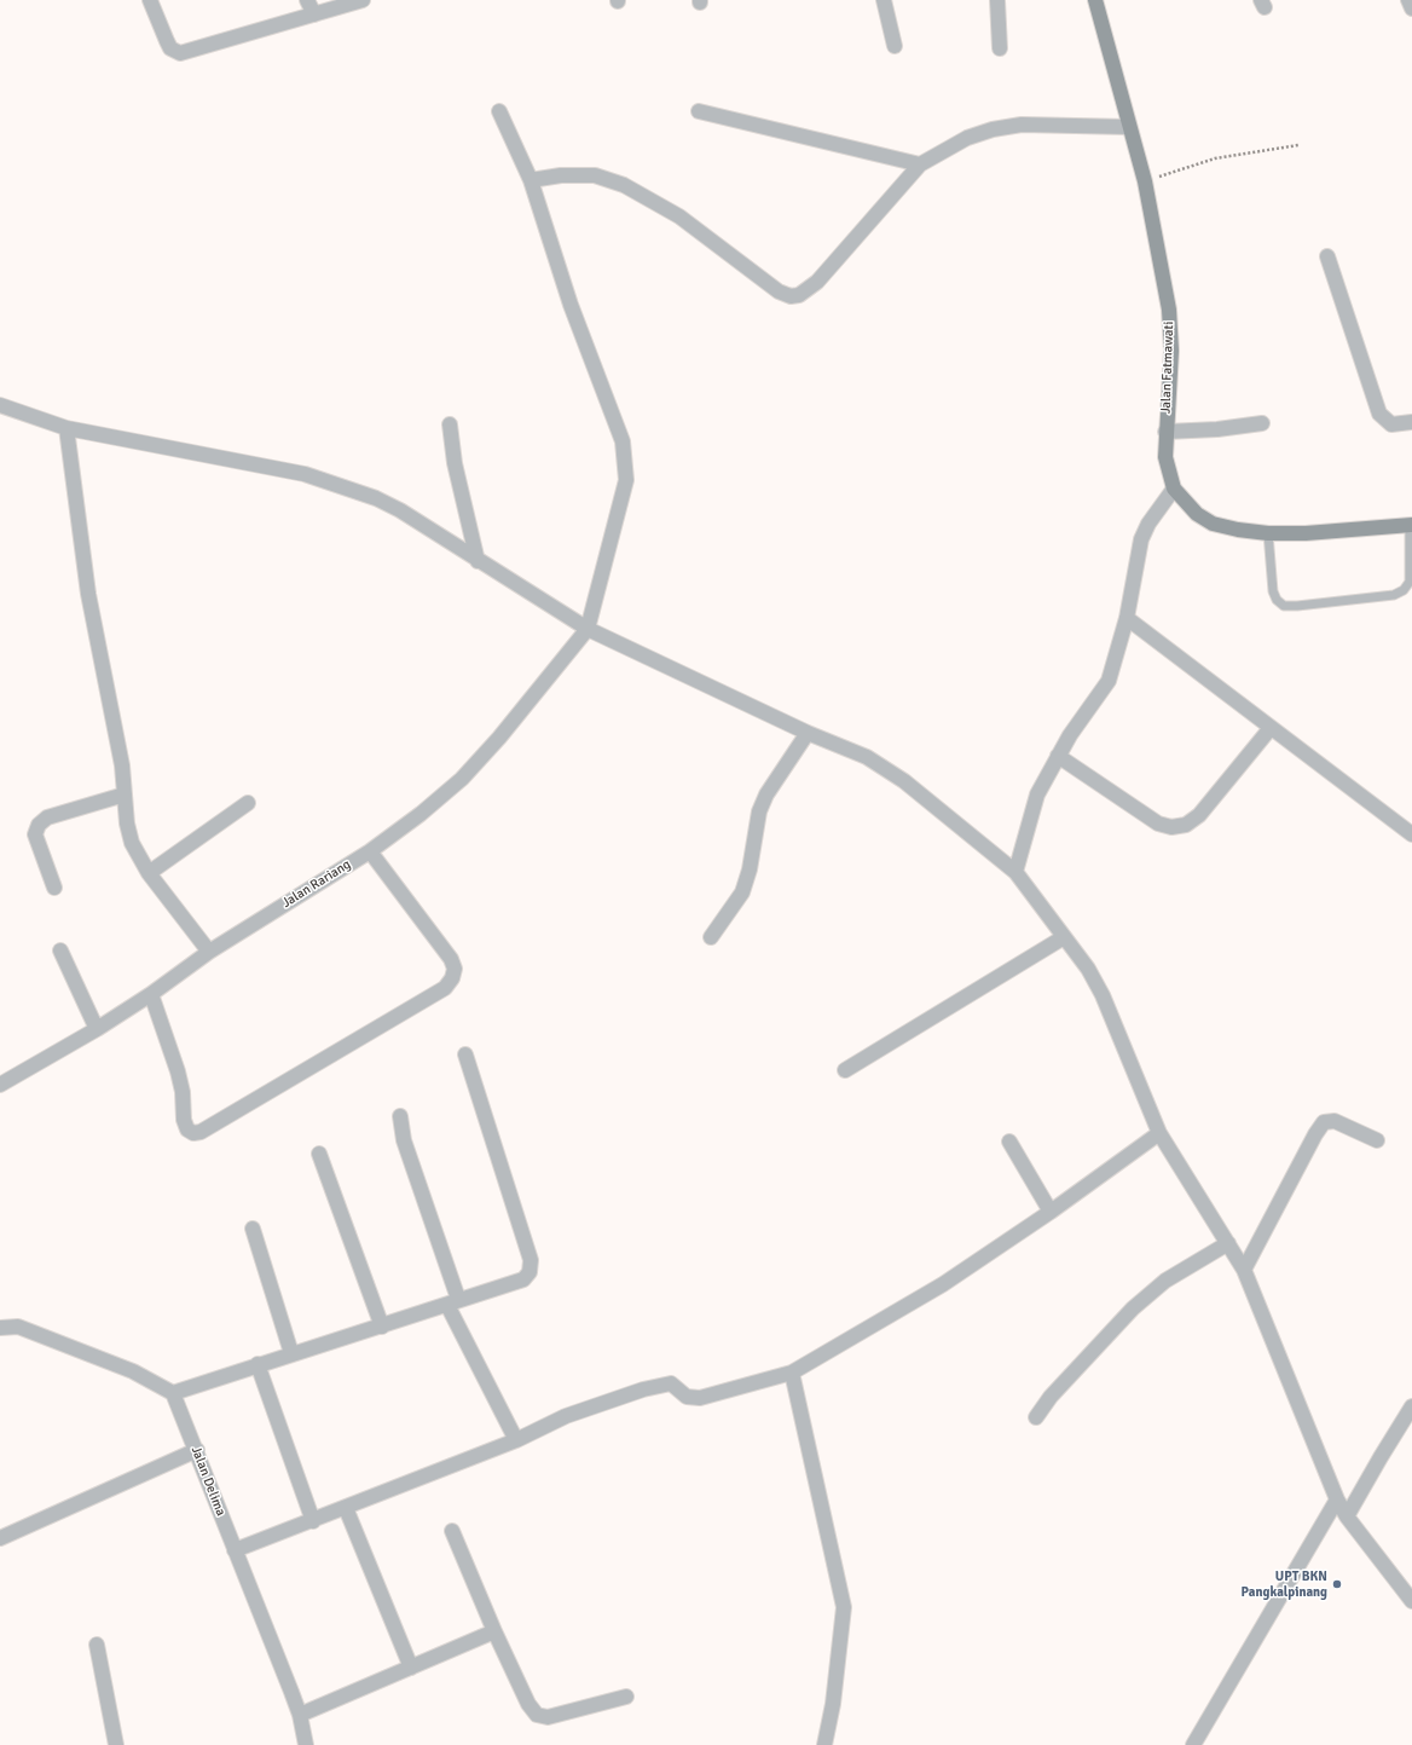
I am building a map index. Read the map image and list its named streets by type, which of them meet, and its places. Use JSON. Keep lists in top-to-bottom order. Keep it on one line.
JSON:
{"streets":{"street":["Jalan Fatmawati","Jalan Rariang","Jalan Delima"]},"places":["UPT BKN Pangkalpinang"]}
